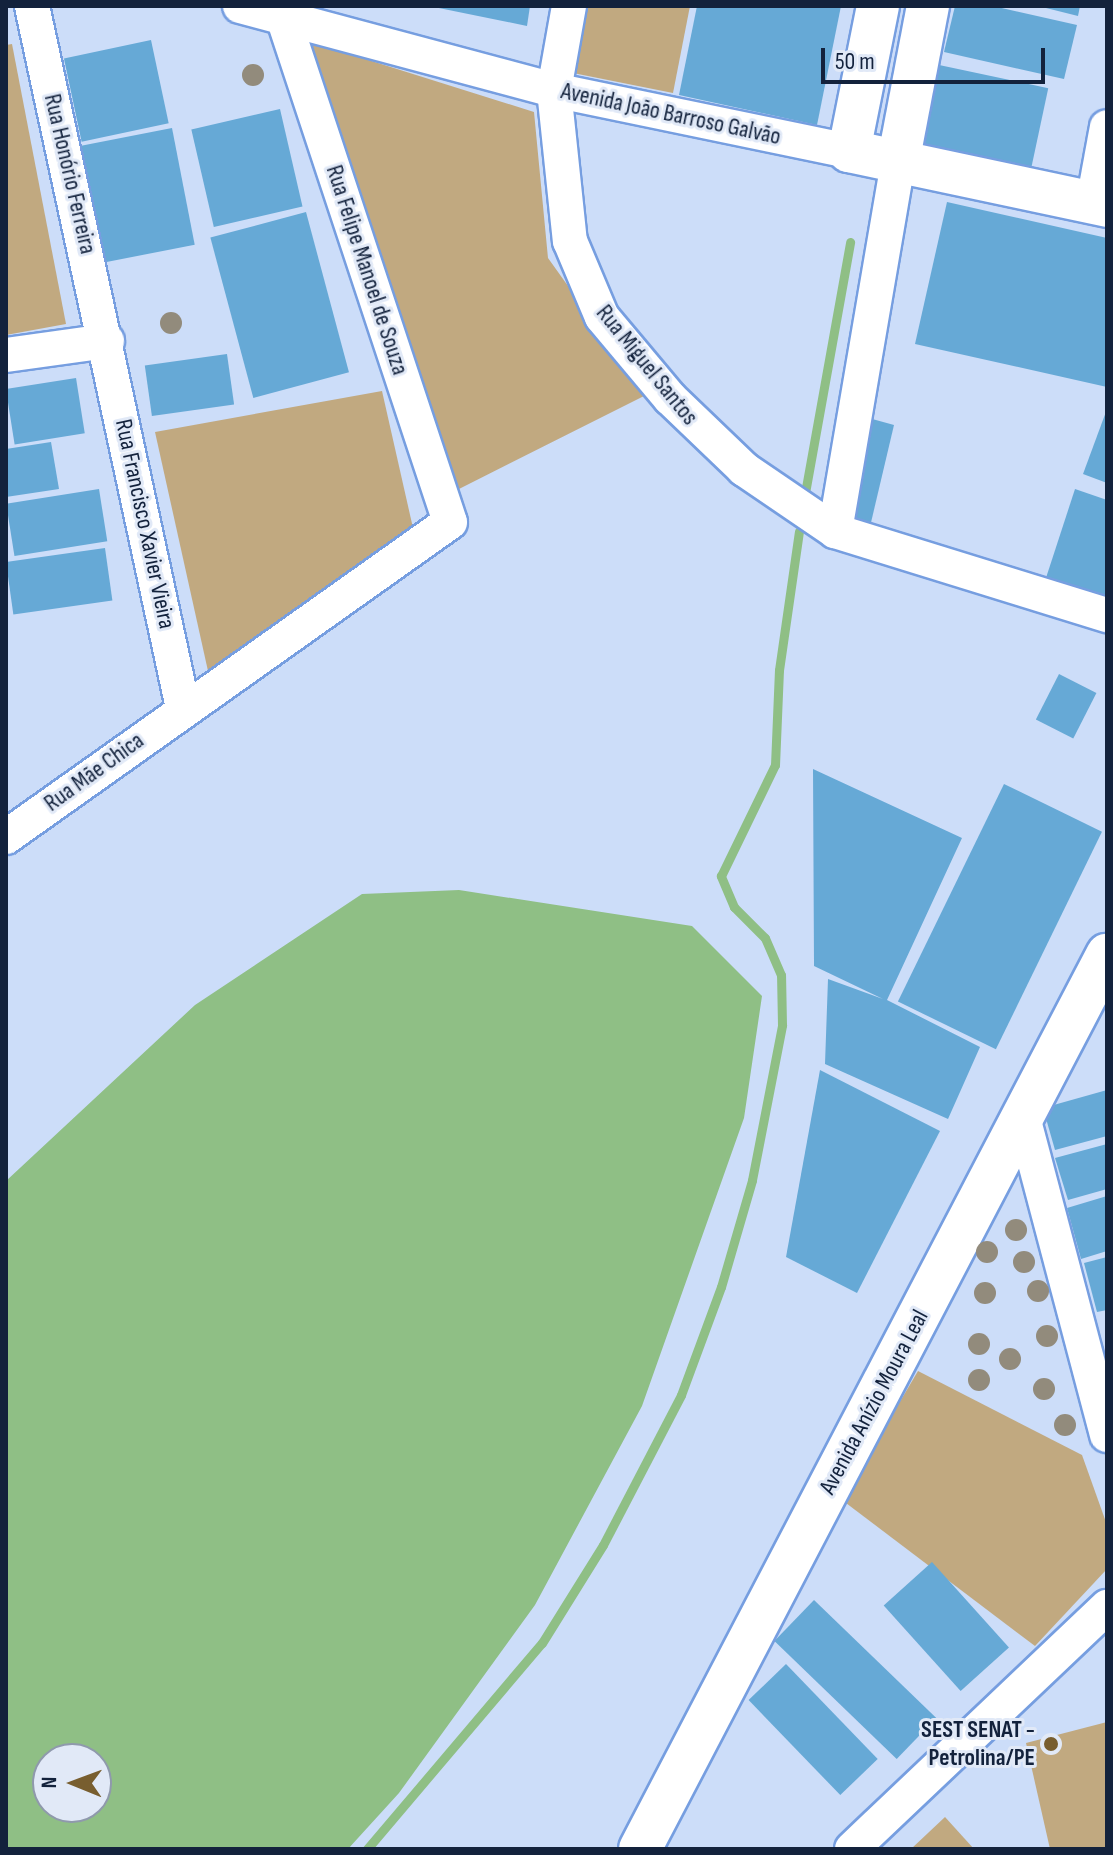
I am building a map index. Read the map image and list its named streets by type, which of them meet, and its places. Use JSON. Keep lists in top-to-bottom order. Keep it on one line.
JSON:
{"streets":{"street":["Avenida João Barroso Galvão","Rua Honório Ferreira","Rua Felipe Manoel de Souza","Rua Miguel Santos","Rua Francisco Xavier Vieira","Rua Mãe Chica","Avenida Anízio Moura Leal"]},"crossings":[["Avenida João Barroso Galvão","Rua Felipe Manoel de Souza"],["Avenida João Barroso Galvão","Rua Miguel Santos"],["Rua Honório Ferreira","Rua Francisco Xavier Vieira"],["Rua Felipe Manoel de Souza","Rua Mãe Chica"],["Rua Francisco Xavier Vieira","Rua Mãe Chica"]],"places":["SEST SENAT - Petrolina/PE"],"scale_bar":"50 m","north":"left"}
